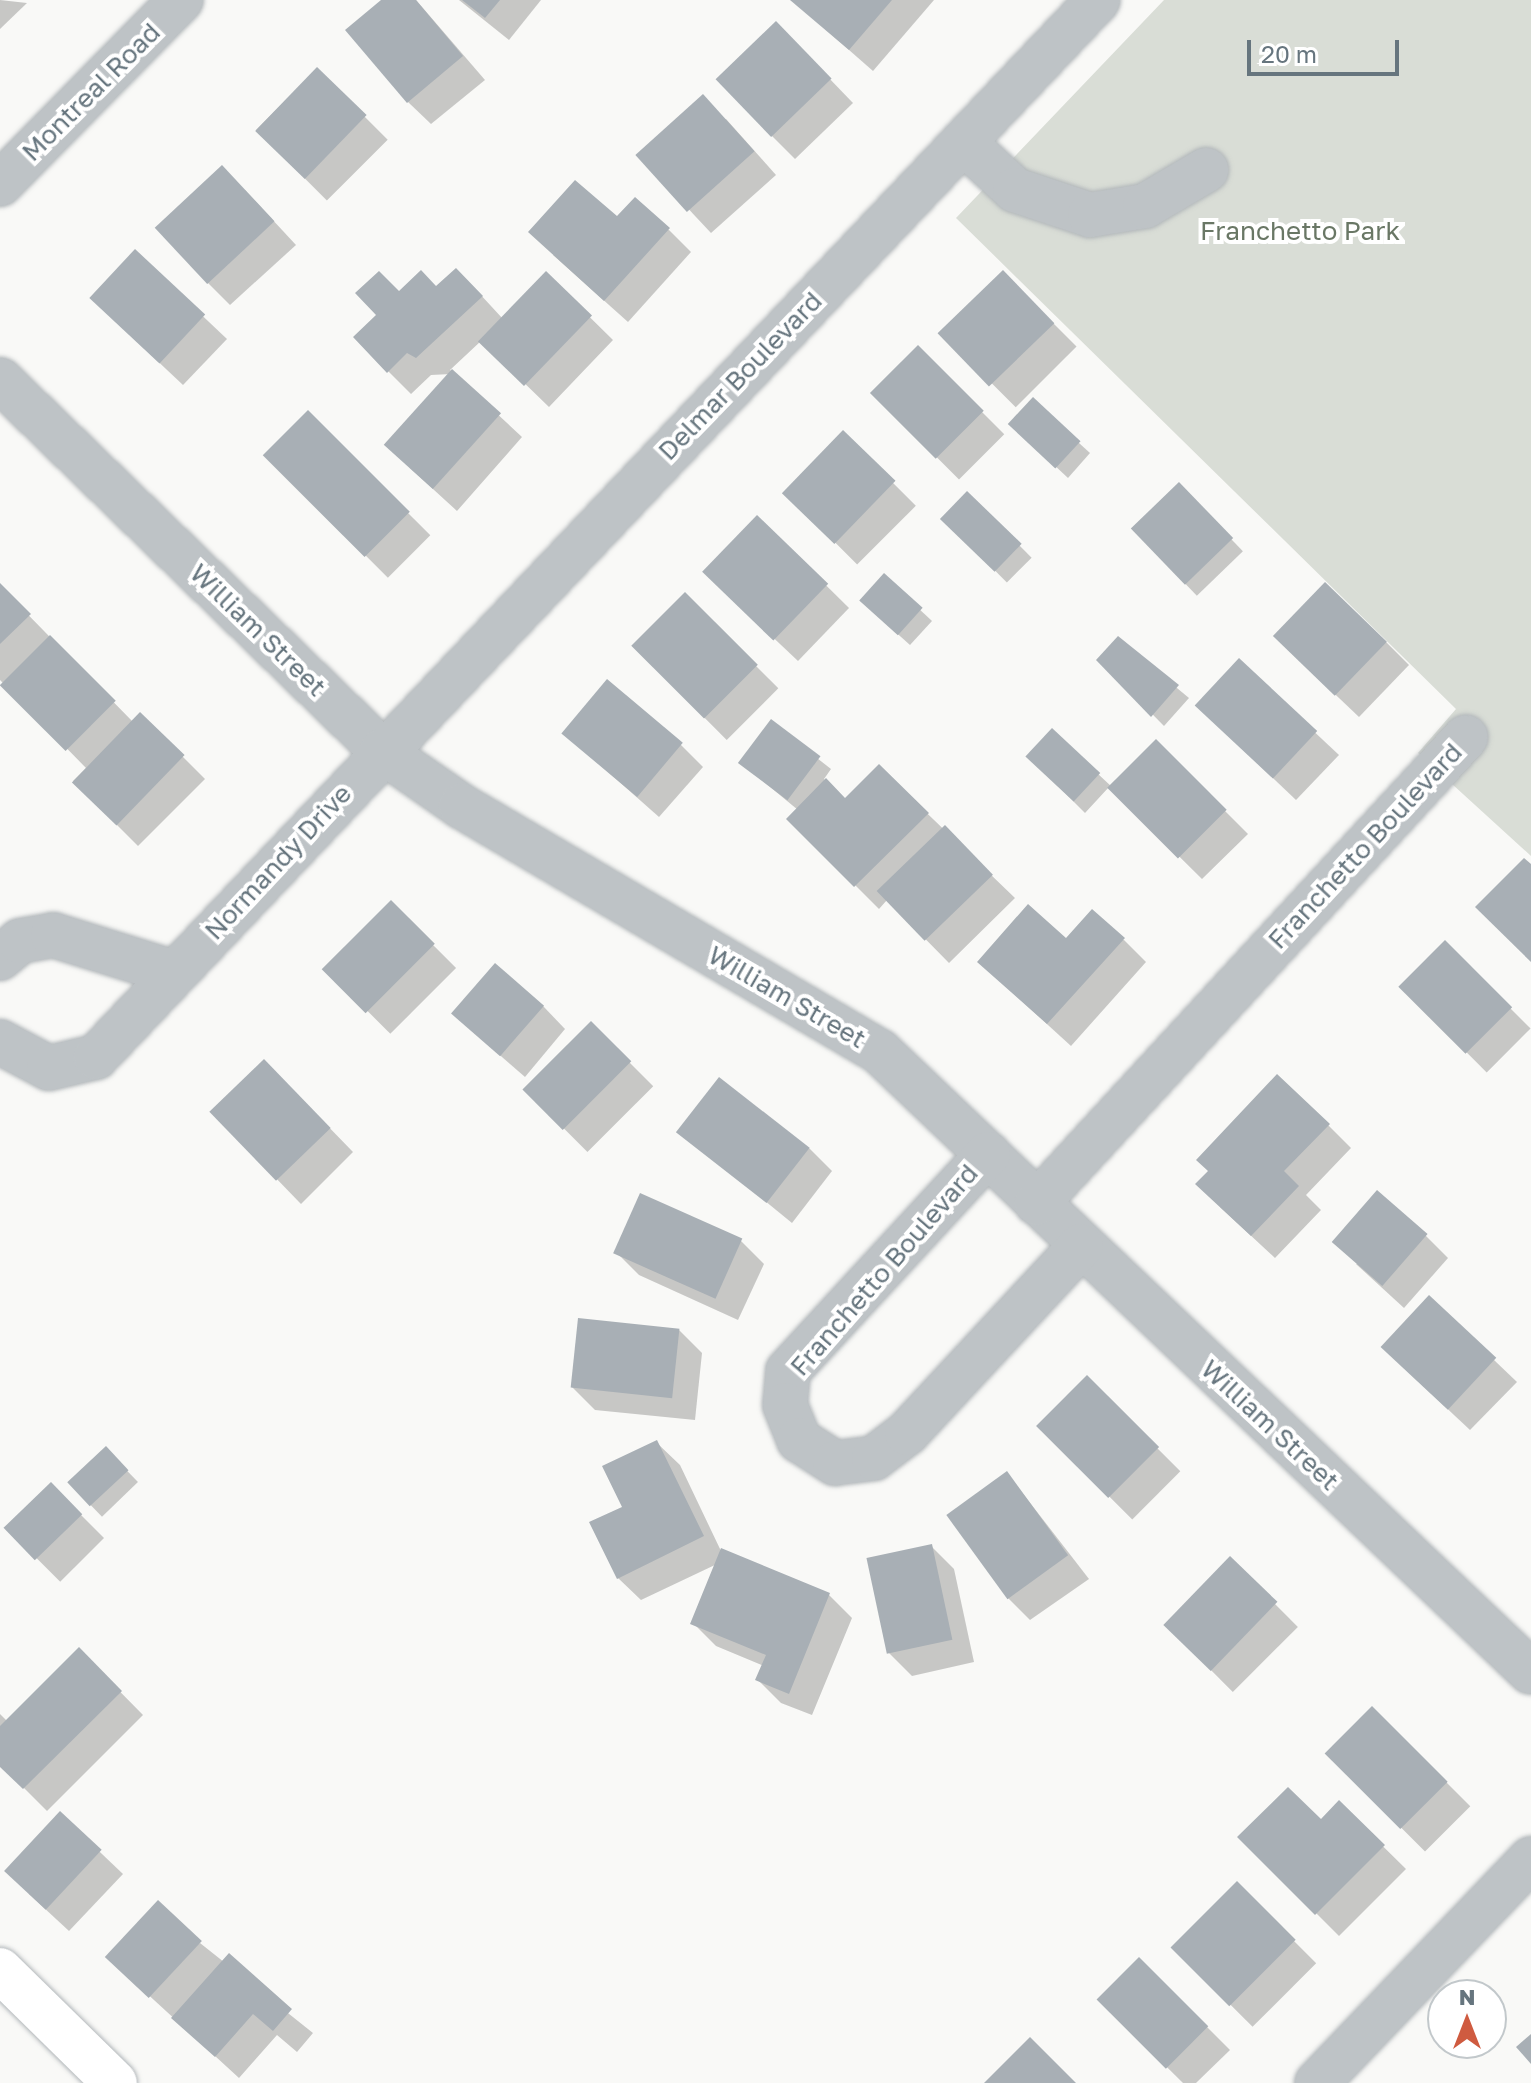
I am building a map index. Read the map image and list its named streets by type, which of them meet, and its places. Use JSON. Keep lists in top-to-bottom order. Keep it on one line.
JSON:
{"streets":{"street":["Montreal Road","Delmar Boulevard","William Street","Franchetto Boulevard","Normandy Drive"]},"crossings":[["Delmar Boulevard","William Street"],["Delmar Boulevard","Normandy Drive"],["William Street","Franchetto Boulevard"],["William Street","Normandy Drive"]],"parks":["Franchetto Park"],"scale_bar":"20 m","north":"top"}
